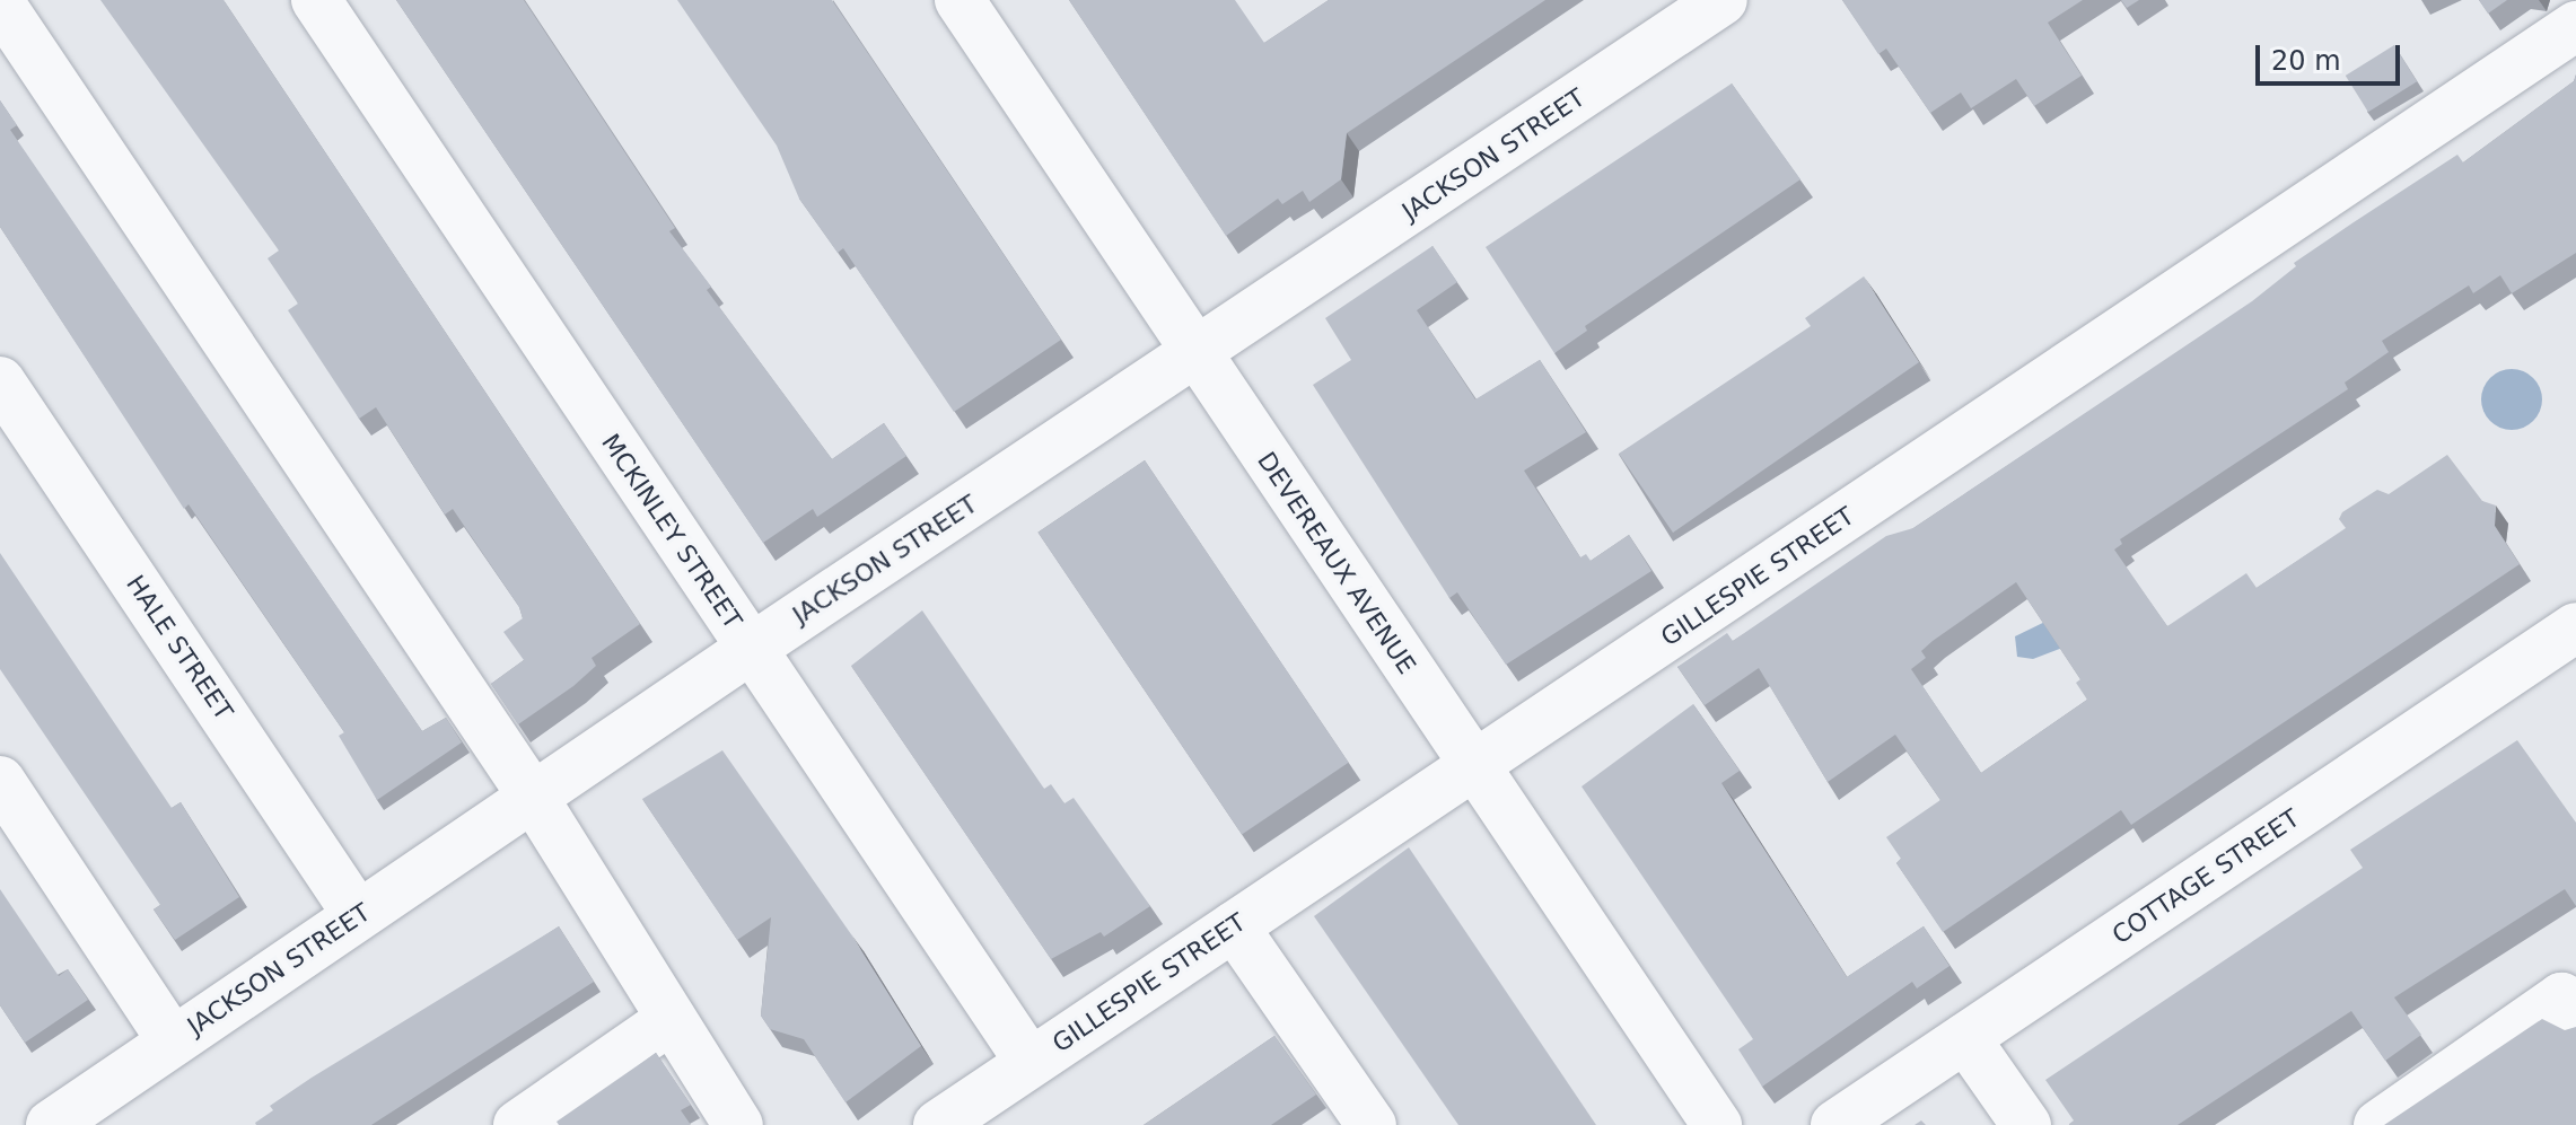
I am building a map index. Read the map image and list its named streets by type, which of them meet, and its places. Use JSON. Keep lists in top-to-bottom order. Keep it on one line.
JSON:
{"streets":{"street":["JACKSON STREET","MCKINLEY STREET","DEVEREAUX AVENUE","GILLESPIE STREET","HALE STREET","COTTAGE STREET"]},"crossings":[["JACKSON STREET","MCKINLEY STREET"],["JACKSON STREET","DEVEREAUX AVENUE"],["JACKSON STREET","HALE STREET"],["MCKINLEY STREET","GILLESPIE STREET"],["DEVEREAUX AVENUE","GILLESPIE STREET"]],"scale_bar":"20 m"}
